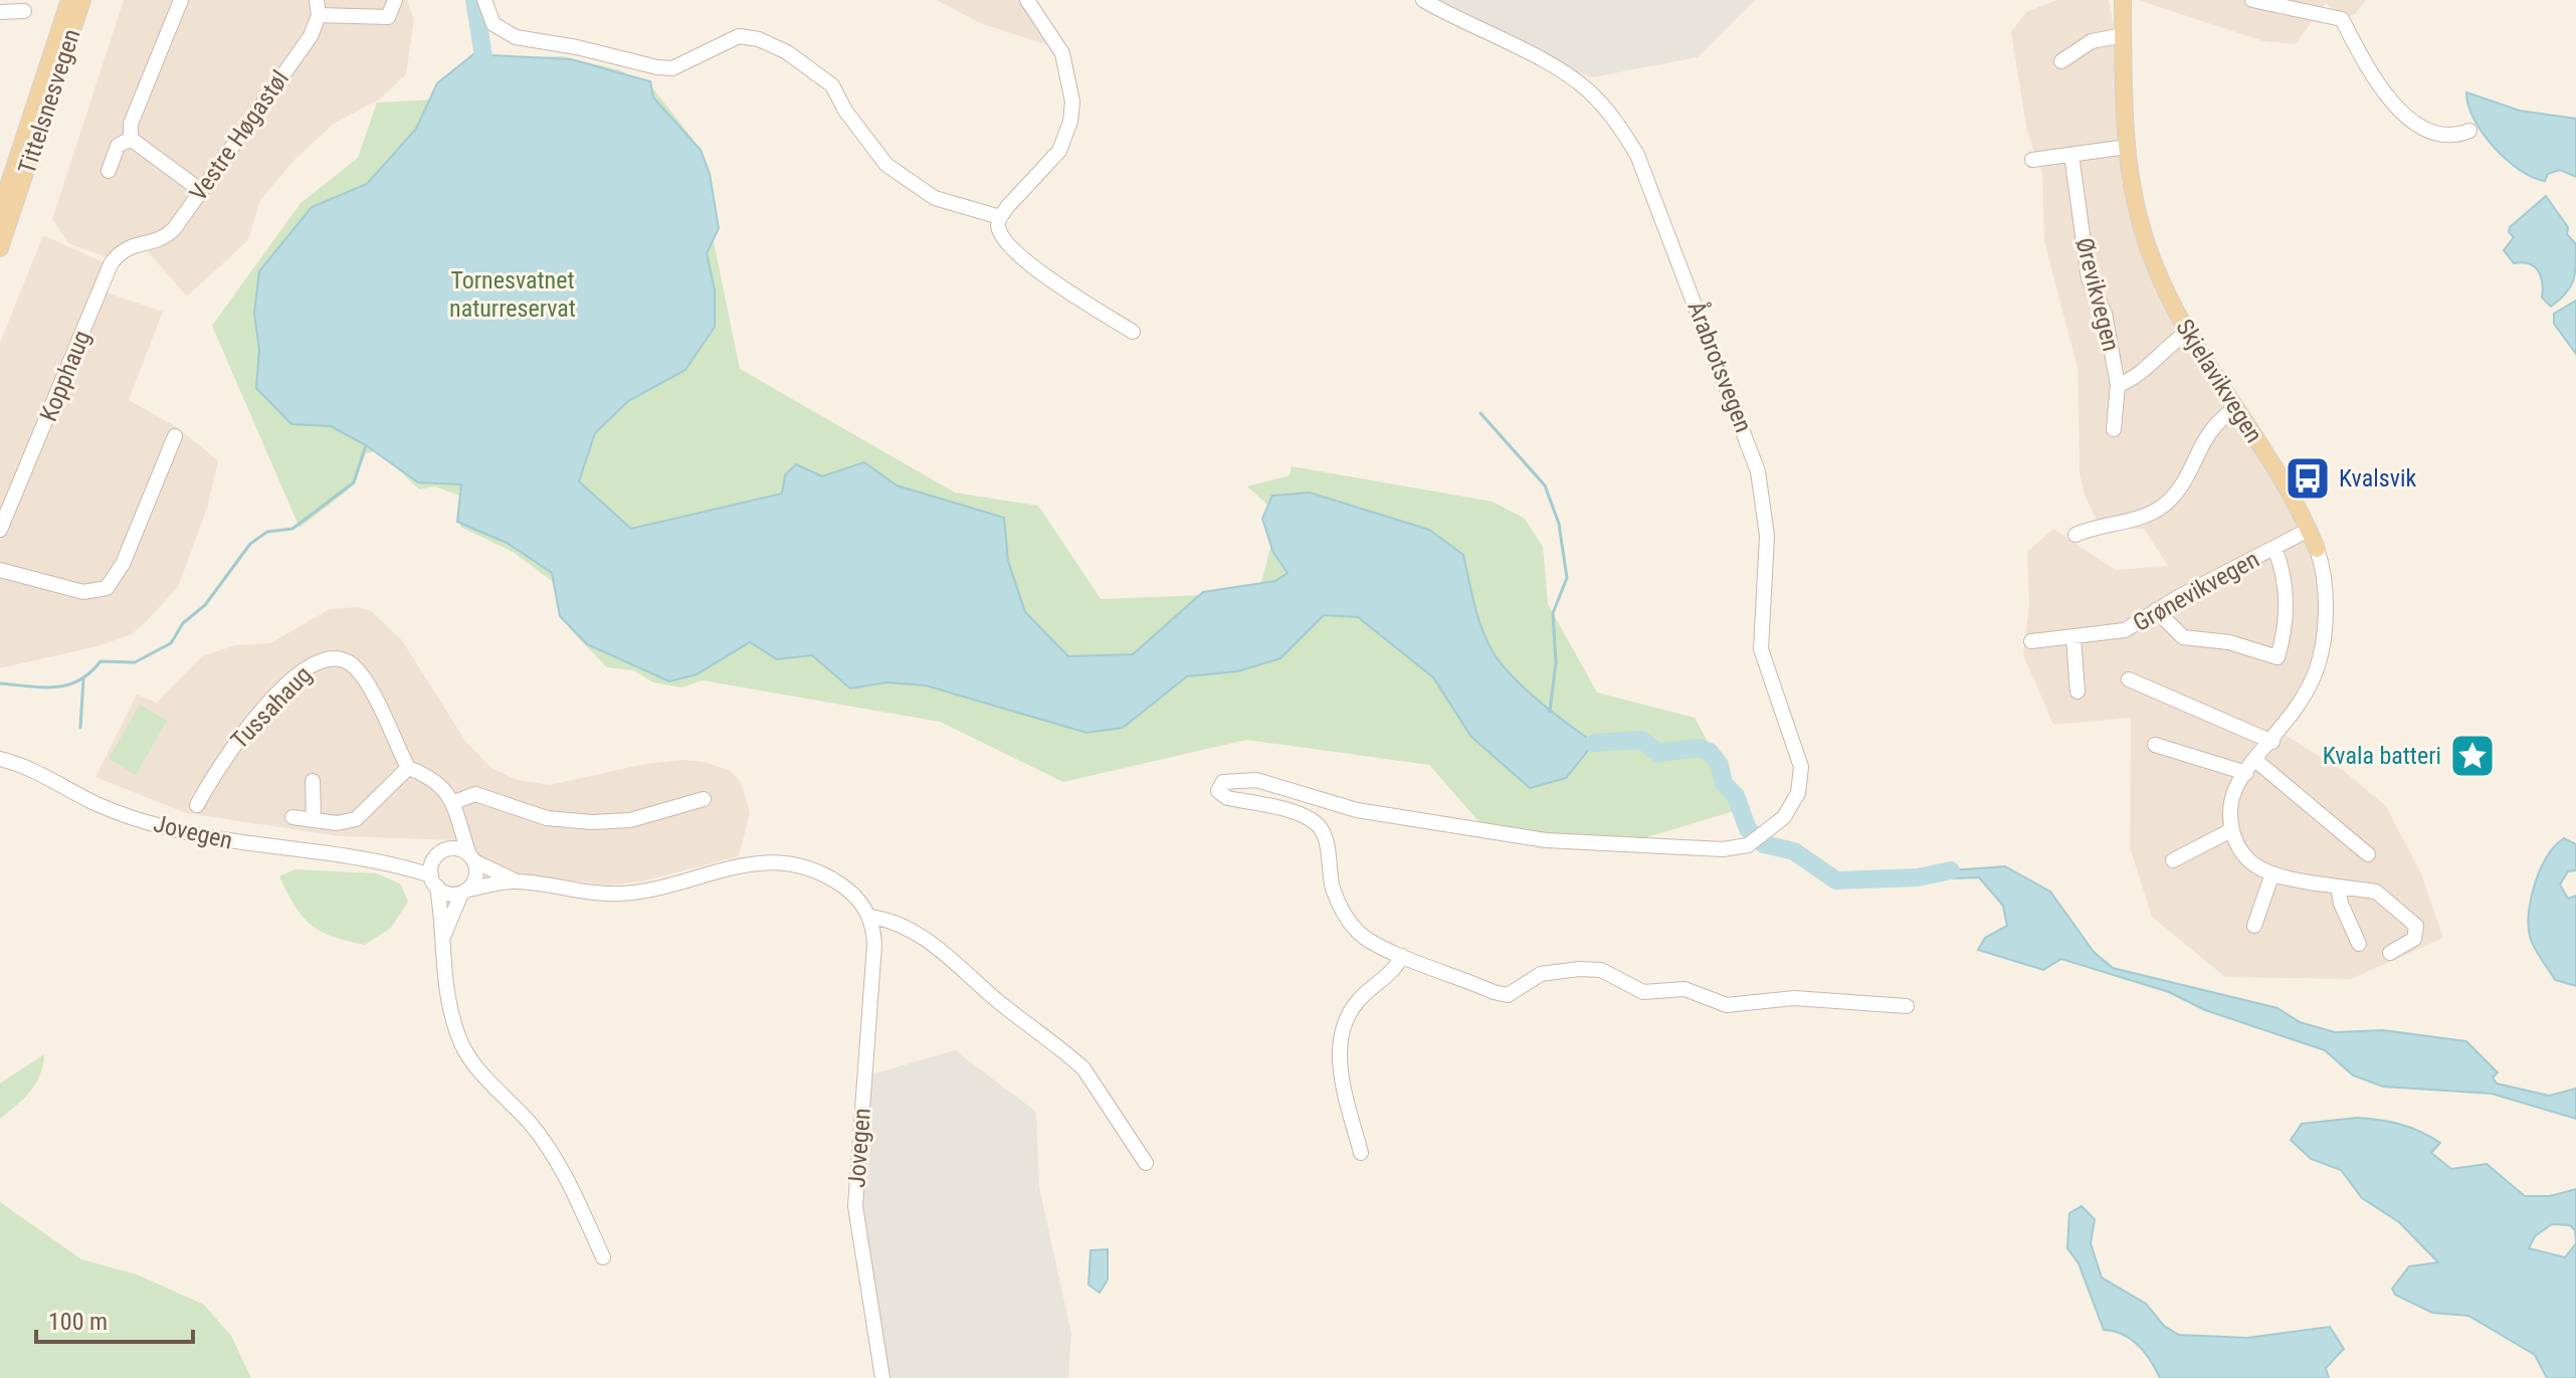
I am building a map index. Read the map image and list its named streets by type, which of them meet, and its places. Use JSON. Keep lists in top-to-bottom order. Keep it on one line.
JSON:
{"streets":{"main road":["Tittelsnesvegen","Skjelavikvegen"],"street":["Vestre Høgastøl","Ørevikvegen","Årabrotsvegen","Kopphaug","Grønevikvegen","Tussahaug","Jovegen"]},"crossings":[["Vestre Høgastøl","Kopphaug"],["Ørevikvegen","Skjelavikvegen"],["Skjelavikvegen","Grønevikvegen"]],"parks":["Tornesvatnet naturreservat"],"places":{"bus stop":["Kvalsvik"],"place":["Kvala batteri"]},"scale_bar":"100 m"}
